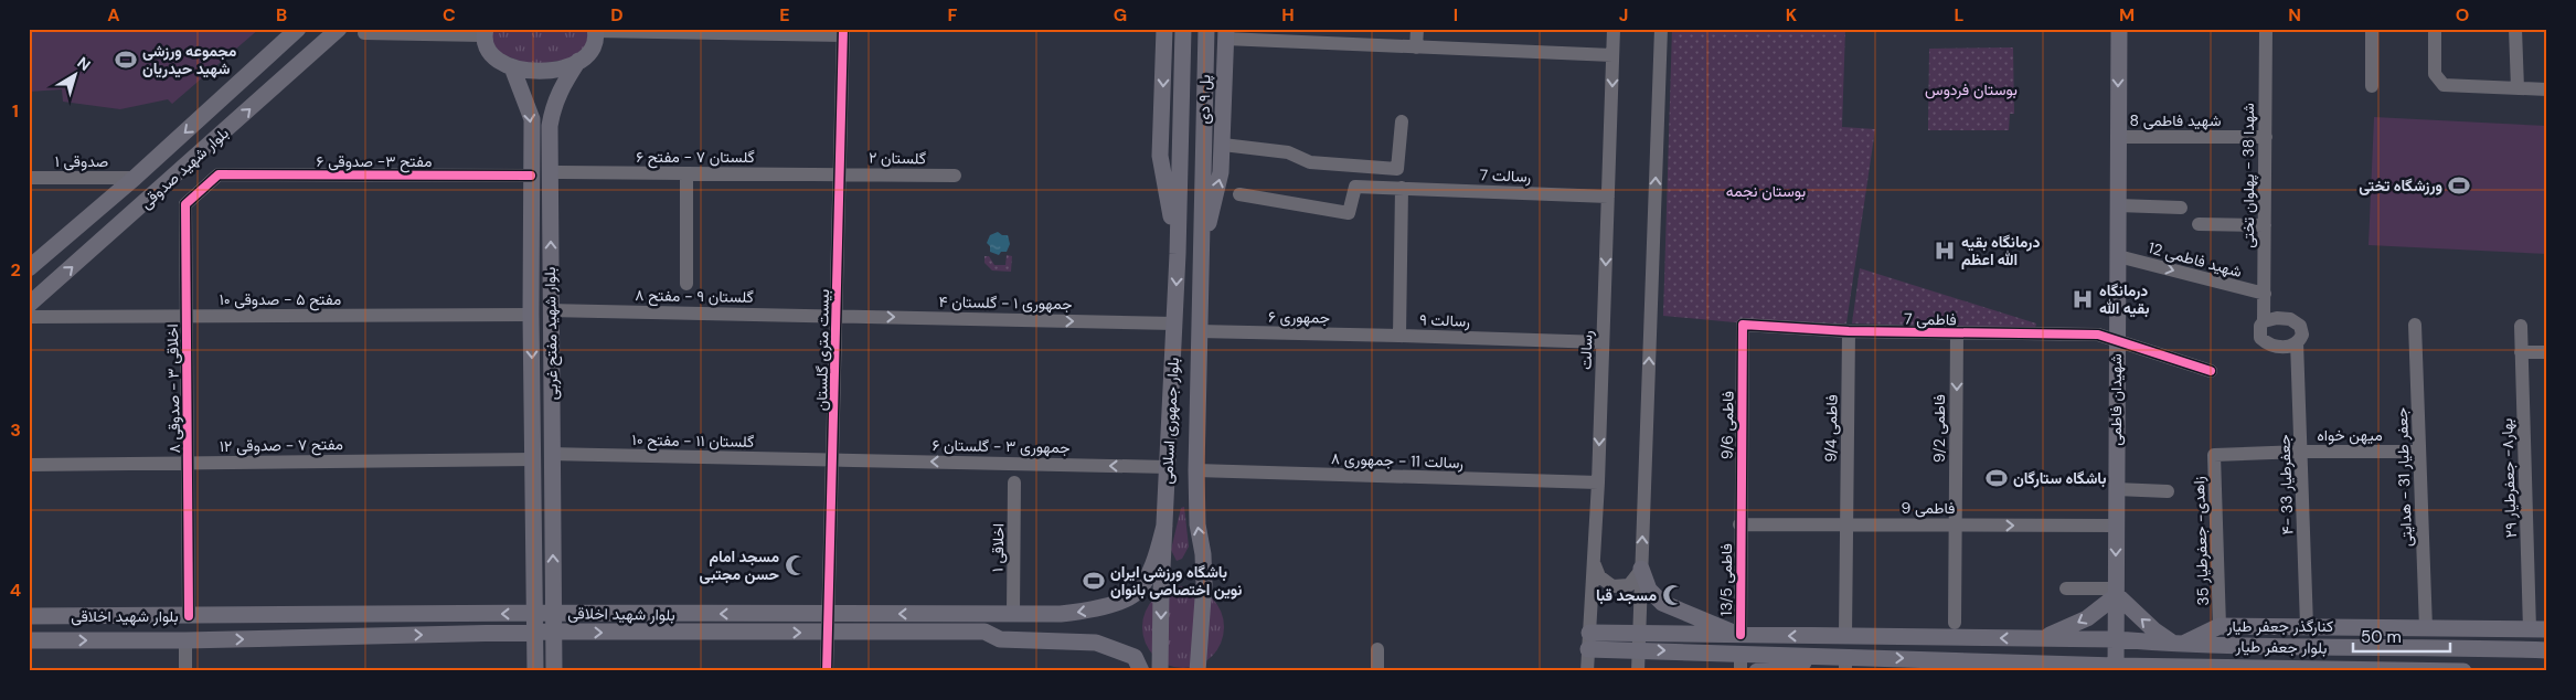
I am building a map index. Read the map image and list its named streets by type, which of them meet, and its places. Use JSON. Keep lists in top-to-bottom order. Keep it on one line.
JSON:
{"streets":{"main road":["پل ۹ دی","بلوار شهید صدوقی","بلوار شهید مفتح غربی","شهیدان فاطمی","بلوار جمهوری اسلامی","بلوار شهید اخلاقی","کنارگذر جعفر طیار","بلوار جعفر طیار"],"street":["شهید فاطمی 8","گلستان ۷ - مفتح ۶","گلستان ۲","صدوقی ۱","مفتح ۳- صدوقی ۶","رسالت 7","شهدا 38 - پهلوان تختی","شهید فاطمی 12","گلستان ۹ - مفتح ۸","مفتح ۵ - صدوقی ۱۰","جمهوری ۱ - گلستان ۴","جمهوری ۶","فاطمی 7","رسالت ۹","بیست متری گلستان","رسالت","اخلاقی ۳ - صدوقی ۸","فاطمی 9/6","فاطمی 9/4","فاطمی 9/2","میهن خواه","گلستان ۱۱ - مفتح ۱۰","مفتح ۷ - صدوقی ۱۲","جمهوری ۳ - گلستان ۶","رسالت 11 - جمهوری ۸","جعفر طیار 31 - هدایتی","بهار۸- جعفرطیار ۲۹","۴- جعفرطیار 33","فاطمی 9","زاهدی- جعفرطیار 35","اخلاقی ۱","فاطمی 13/5"]},"crossings":[["پل ۹ دی","بلوار جمهوری اسلامی"],["شهید فاطمی 8","شهدا 38 - پهلوان تختی"],["شهید فاطمی 8","شهیدان فاطمی"],["گلستان ۷ - مفتح ۶","گلستان ۲"],["گلستان ۷ - مفتح ۶","بلوار شهید مفتح غربی"],["گلستان ۷ - مفتح ۶","بیست متری گلستان"],["گلستان ۲","بیست متری گلستان"],["صدوقی ۱","بلوار شهید صدوقی"],["مفتح ۳- صدوقی ۶","بلوار شهید مفتح غربی"],["مفتح ۳- صدوقی ۶","اخلاقی ۳ - صدوقی ۸"],["رسالت 7","رسالت ۹"],["رسالت 7","رسالت"],["شهدا 38 - پهلوان تختی","شهید فاطمی 12"],["شهدا 38 - پهلوان تختی","۴- جعفرطیار 33"],["شهید فاطمی 12","شهیدان فاطمی"],["گلستان ۹ - مفتح ۸","جمهوری ۱ - گلستان ۴"],["گلستان ۹ - مفتح ۸","بلوار شهید مفتح غربی"],["گلستان ۹ - مفتح ۸","بیست متری گلستان"],["مفتح ۵ - صدوقی ۱۰","بلوار شهید مفتح غربی"],["مفتح ۵ - صدوقی ۱۰","اخلاقی ۳ - صدوقی ۸"],["جمهوری ۱ - گلستان ۴","بیست متری گلستان"],["جمهوری ۱ - گلستان ۴","بلوار جمهوری اسلامی"],["جمهوری ۶","رسالت ۹"],["جمهوری ۶","بلوار جمهوری اسلامی"],["فاطمی 7","شهیدان فاطمی"],["فاطمی 7","فاطمی 9/6"],["فاطمی 7","فاطمی 9/4"],["فاطمی 7","فاطمی 9/2"],["رسالت ۹","رسالت"],["بلوار شهید مفتح غربی","گلستان ۱۱ - مفتح ۱۰"],["بلوار شهید مفتح غربی","مفتح ۷ - صدوقی ۱۲"],["بلوار شهید مفتح غربی","بلوار شهید اخلاقی"],["بیست متری گلستان","گلستان ۱۱ - مفتح ۱۰"],["بیست متری گلستان","جمهوری ۳ - گلستان ۶"],["بیست متری گلستان","بلوار شهید اخلاقی"],["رسالت","رسالت 11 - جمهوری ۸"],["اخلاقی ۳ - صدوقی ۸","مفتح ۷ - صدوقی ۱۲"],["اخلاقی ۳ - صدوقی ۸","بلوار شهید اخلاقی"],["شهیدان فاطمی","فاطمی 9"],["شهیدان فاطمی","بلوار جعفر طیار"],["بلوار جمهوری اسلامی","جمهوری ۳ - گلستان ۶"],["بلوار جمهوری اسلامی","رسالت 11 - جمهوری ۸"],["بلوار جمهوری اسلامی","بلوار شهید اخلاقی"],["فاطمی 9/6","فاطمی 9"],["فاطمی 9/6","فاطمی 13/5"],["فاطمی 9/4","فاطمی 9"],["فاطمی 9/4","بلوار جعفر طیار"],["فاطمی 9/2","فاطمی 9"],["میهن خواه","جعفر طیار 31 - هدایتی"],["میهن خواه","۴- جعفرطیار 33"],["میهن خواه","زاهدی- جعفرطیار 35"],["گلستان ۱۱ - مفتح ۱۰","جمهوری ۳ - گلستان ۶"],["جعفر طیار 31 - هدایتی","کنارگذر جعفر طیار"],["بهار۸- جعفرطیار ۲۹","کنارگذر جعفر طیار"],["۴- جعفرطیار 33","کنارگذر جعفر طیار"],["فاطمی 9","فاطمی 13/5"],["زاهدی- جعفرطیار 35","کنارگذر جعفر طیار"],["اخلاقی ۱","بلوار شهید اخلاقی"],["فاطمی 13/5","بلوار جعفر طیار"],["کنارگذر جعفر طیار","بلوار جعفر طیار"]],"one_way":["جمهوری ۱ - گلستان ۴","فاطمی 9/2","جمهوری ۳ - گلستان ۶"],"parks":["بوستان فردوس","بوستان نجمه"],"places":{"sports":["مجموعه ورزشی شهید حیدریان","ورزشگاه تختی","باشگاه ستارگان","باشگاه ورزشی ایران نوین اختصاصی بانوان"],"hospital":["درمانگاه بقیه الله اعظم","درمانگاه بقیه الله"],"mosque":["مسجد امام حسن مجتبی","مسجد قبا"]},"scale_bar":"50 m","north":"top right","grid":{"columns":["A","B","C","D","E","F","G","H","I","J","K","L","M","N","O"],"rows":["1","2","3","4"]}}
